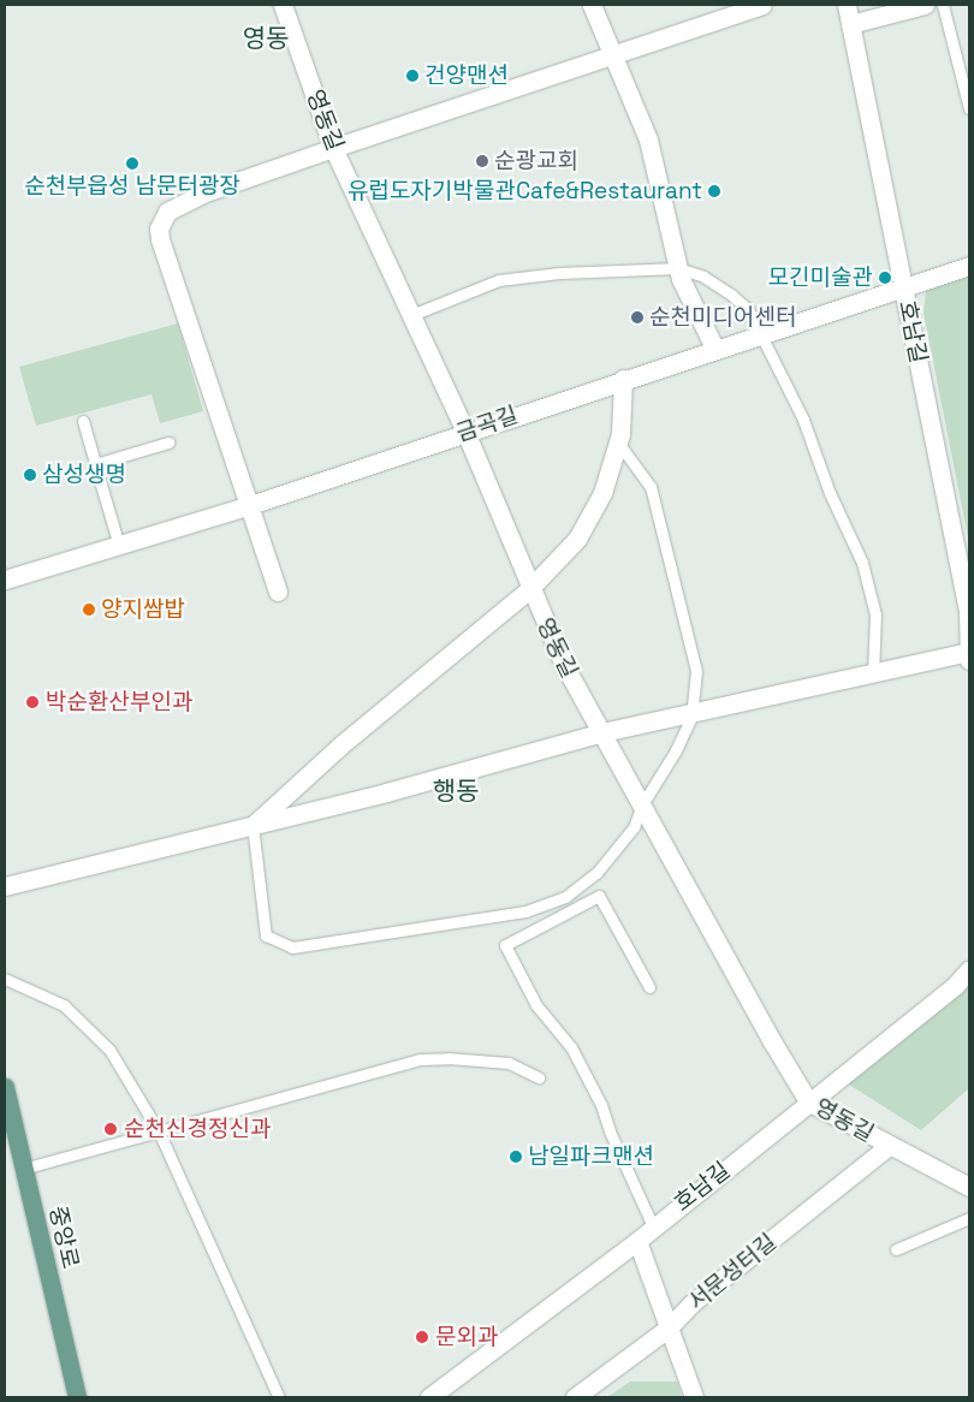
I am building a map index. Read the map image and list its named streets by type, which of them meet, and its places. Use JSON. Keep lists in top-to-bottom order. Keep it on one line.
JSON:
{"streets":{"main road":["중앙로"],"street":["영동길","호남길","금곡길","서문성터길"]},"crossings":[["영동길","호남길"],["영동길","금곡길"],["영동길","서문성터길"],["호남길","금곡길"]],"districts":["영동","행동"],"places":["건양맨션","순광교회","순천부읍성 남문터광장","유럽도자기박물관Cafe&Restaurant","모긴미술관","순천미디어센터","삼성생명","양지쌈밥","박순환산부인과","순천신경정신과","남일파크맨션","문외과"]}
